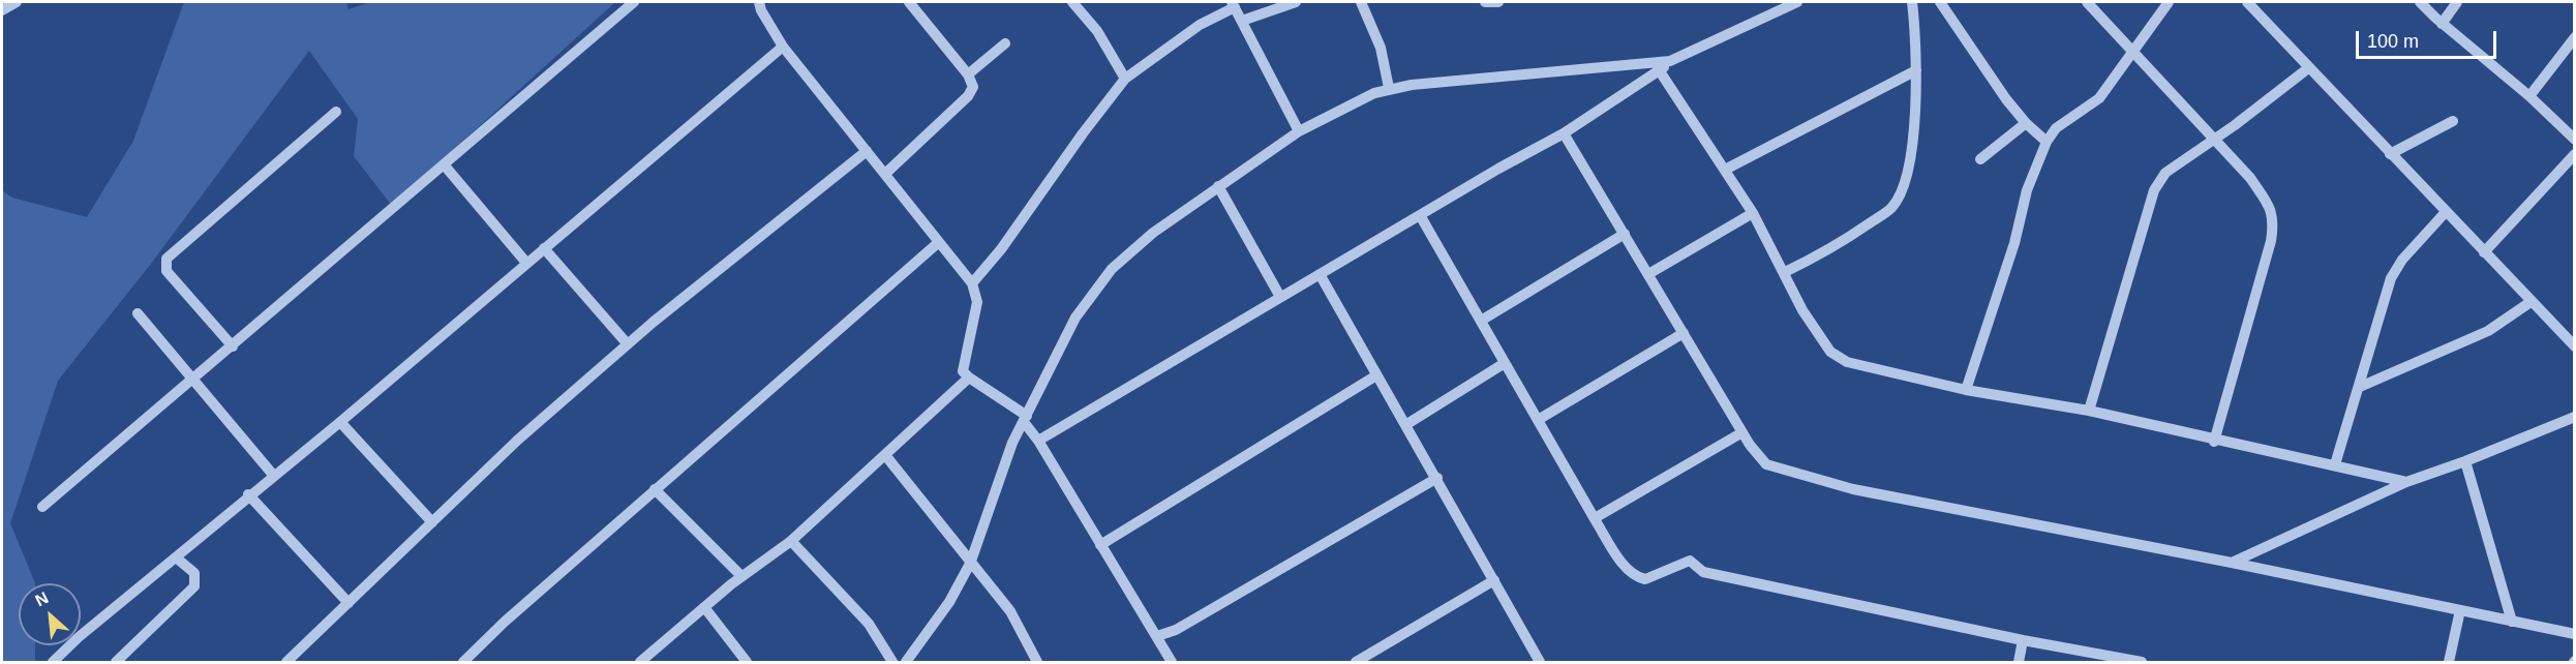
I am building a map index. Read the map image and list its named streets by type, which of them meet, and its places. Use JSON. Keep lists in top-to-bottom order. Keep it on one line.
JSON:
{"scale_bar":"100 m","north":"top left"}
